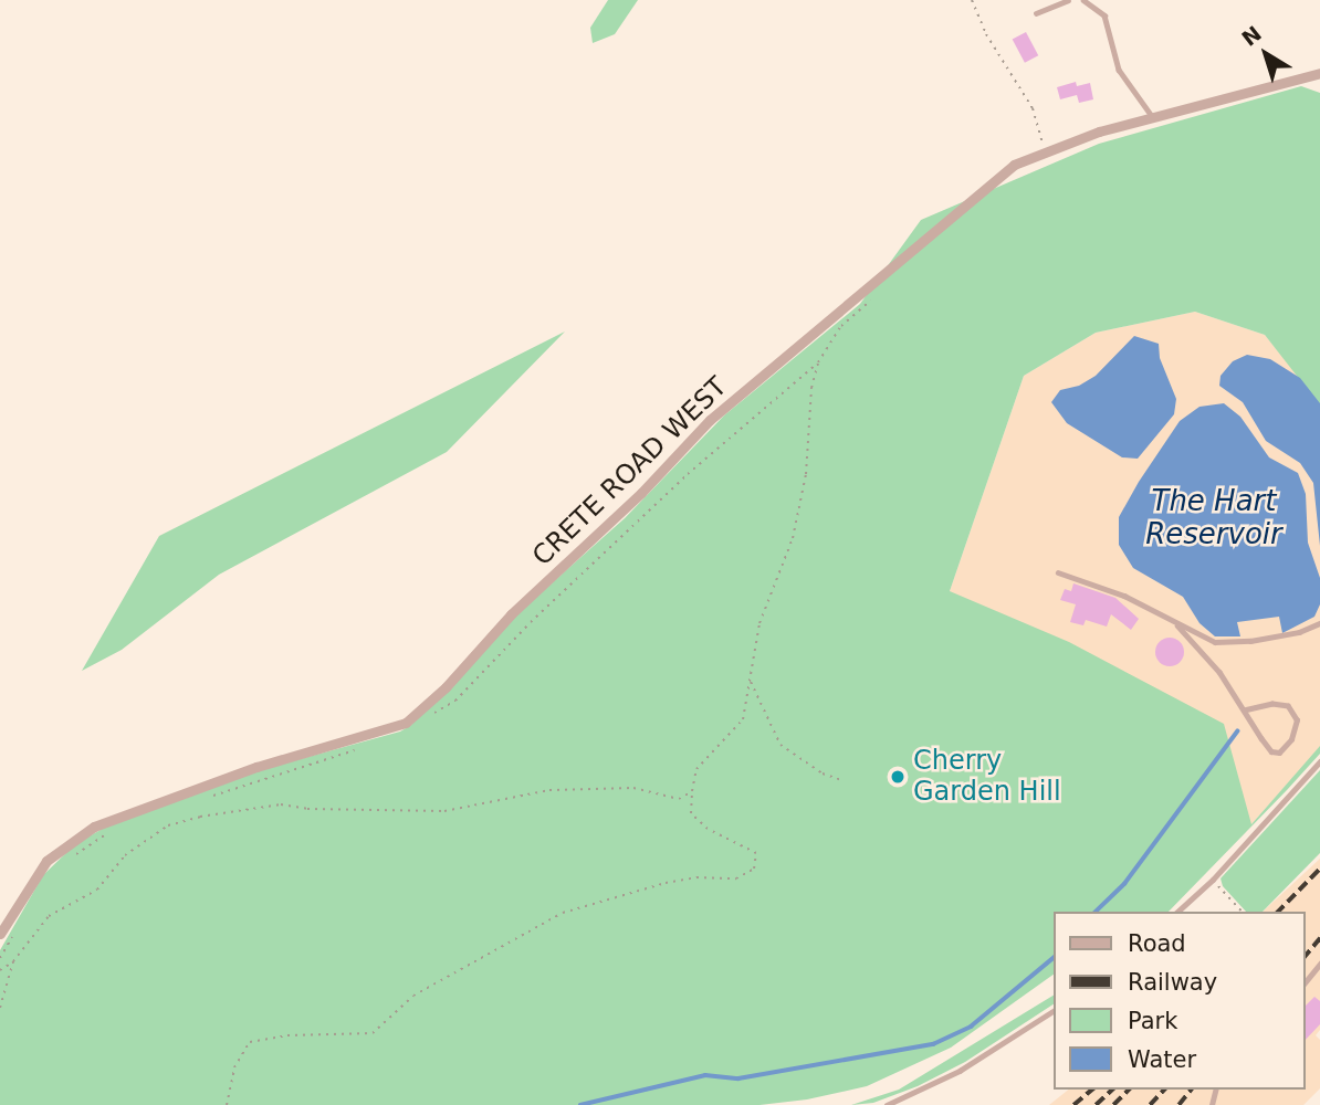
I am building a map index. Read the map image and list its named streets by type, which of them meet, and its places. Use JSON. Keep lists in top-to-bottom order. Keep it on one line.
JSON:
{"streets":{"street":["CRETE ROAD WEST"]},"water":["The Hart Reservoir"],"places":["Cherry Garden Hill"],"legend":["Road","Railway","Park","Water"],"north":"top left"}
